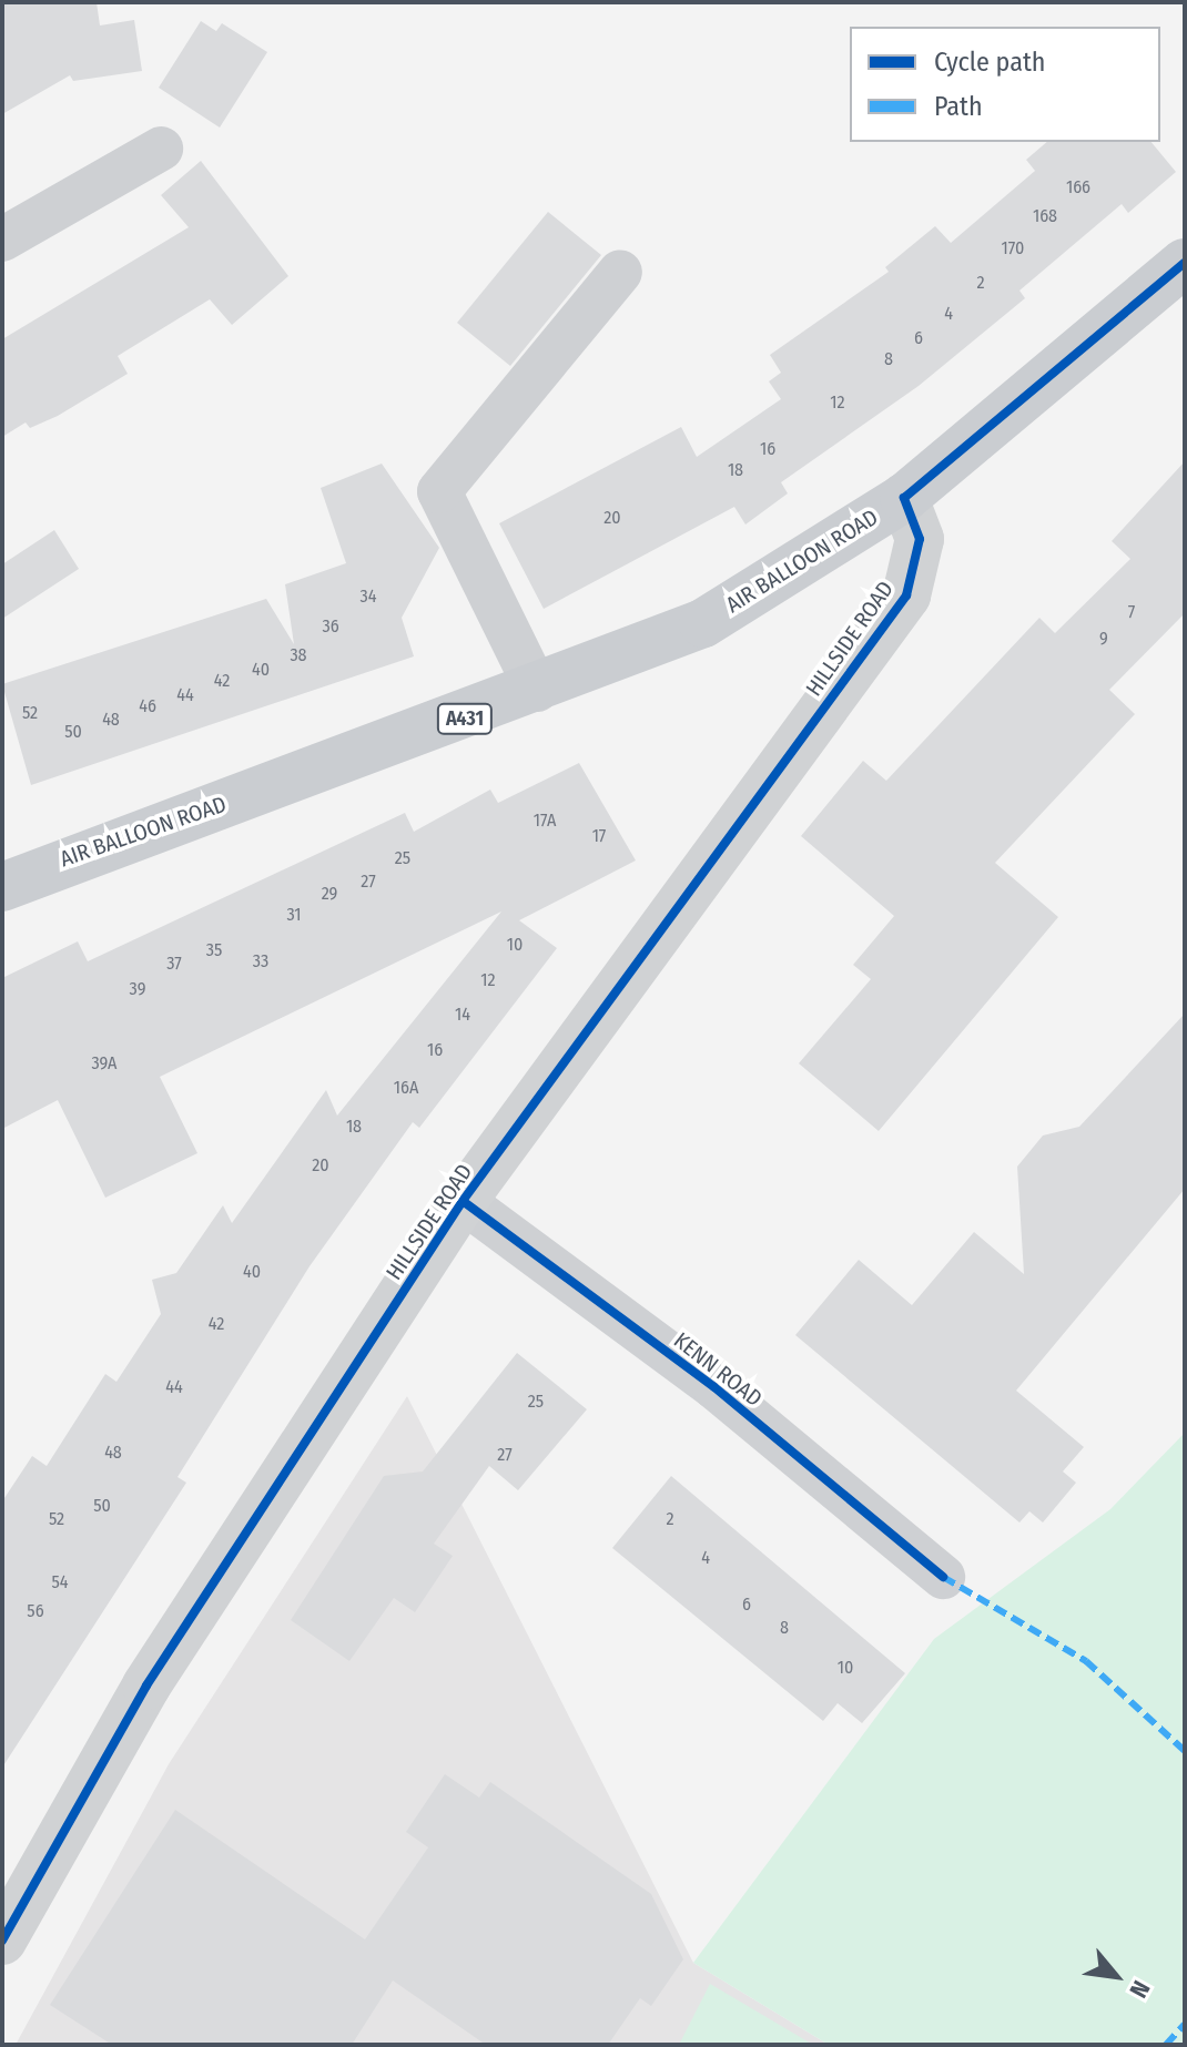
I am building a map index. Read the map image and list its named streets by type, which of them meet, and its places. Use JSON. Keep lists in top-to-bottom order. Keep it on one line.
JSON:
{"streets":{"main road":["AIR BALLOON ROAD","A431"],"street":["HILLSIDE ROAD","KENN ROAD"]},"crossings":[["AIR BALLOON ROAD","HILLSIDE ROAD"],["HILLSIDE ROAD","KENN ROAD"]],"house_numbers":["166","168","170","2","4","6","8","12","16","18","20","34","7","36","9","38","40","42","44","46","52","48","50","17A","17","25","27","29","31","10","35","33","37","12","39","14","16","39A","16A","18","20","40","42","44","25","48","27","50","52","2","4","54","6","56","8","10"],"legend":["Cycle path","Path"],"north":"bottom right"}
